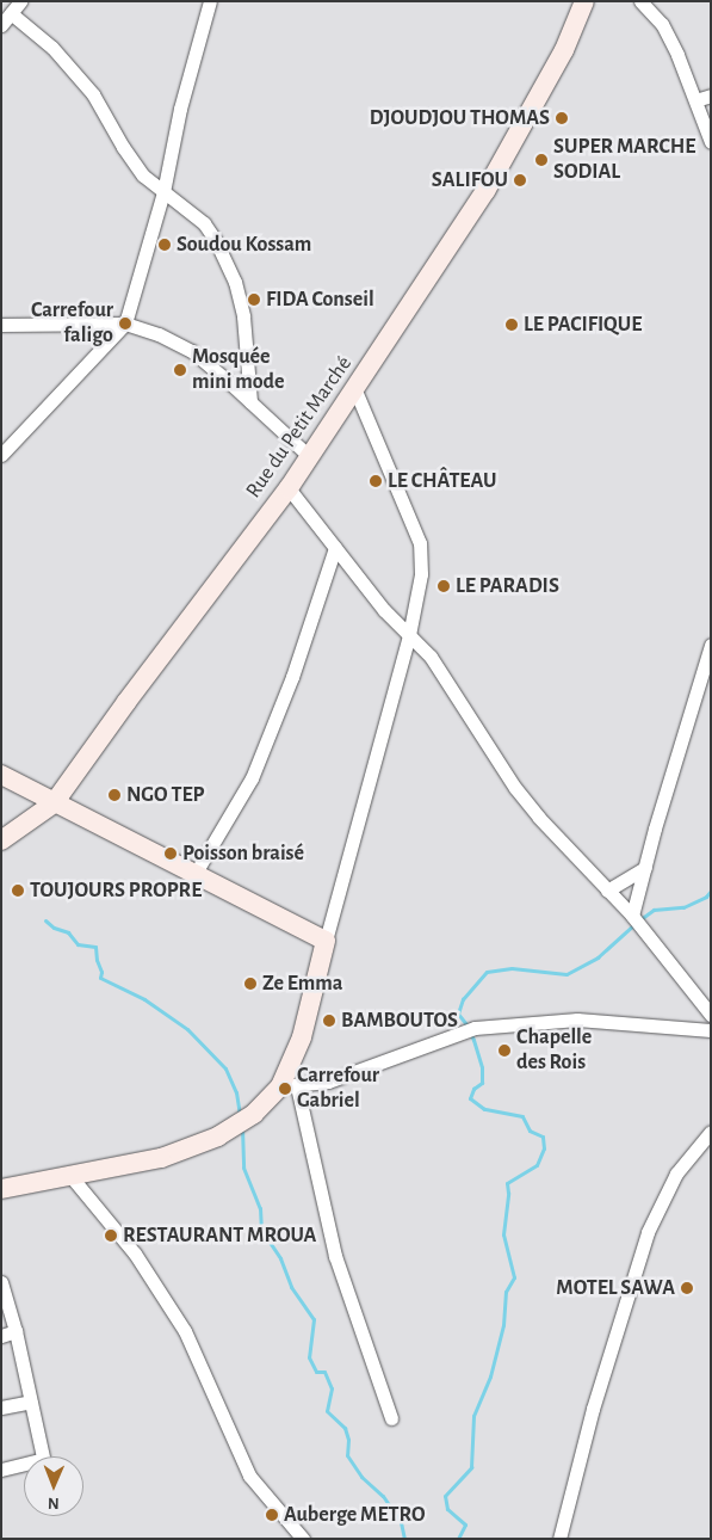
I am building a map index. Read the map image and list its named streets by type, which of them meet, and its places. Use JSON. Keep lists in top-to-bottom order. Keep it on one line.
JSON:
{"streets":{"street":["Rue du Petit Marché"]},"places":["DJOUDJOU THOMAS","SUPER MARCHE SODIAL","SALIFOU","Soudou Kossam","FIDA Conseil","Carrefour faligo","LE PACIFIQUE","Mosquée mini mode","LE CHÂTEAU","LE PARADIS","NGO TEP","Poisson braisé","TOUJOURS PROPRE","Ze Emma","BAMBOUTOS","Chapelle des Rois","Carrefour Gabriel","RESTAURANT MROUA","MOTEL SAWA","Auberge METRO"],"north":"bottom"}
